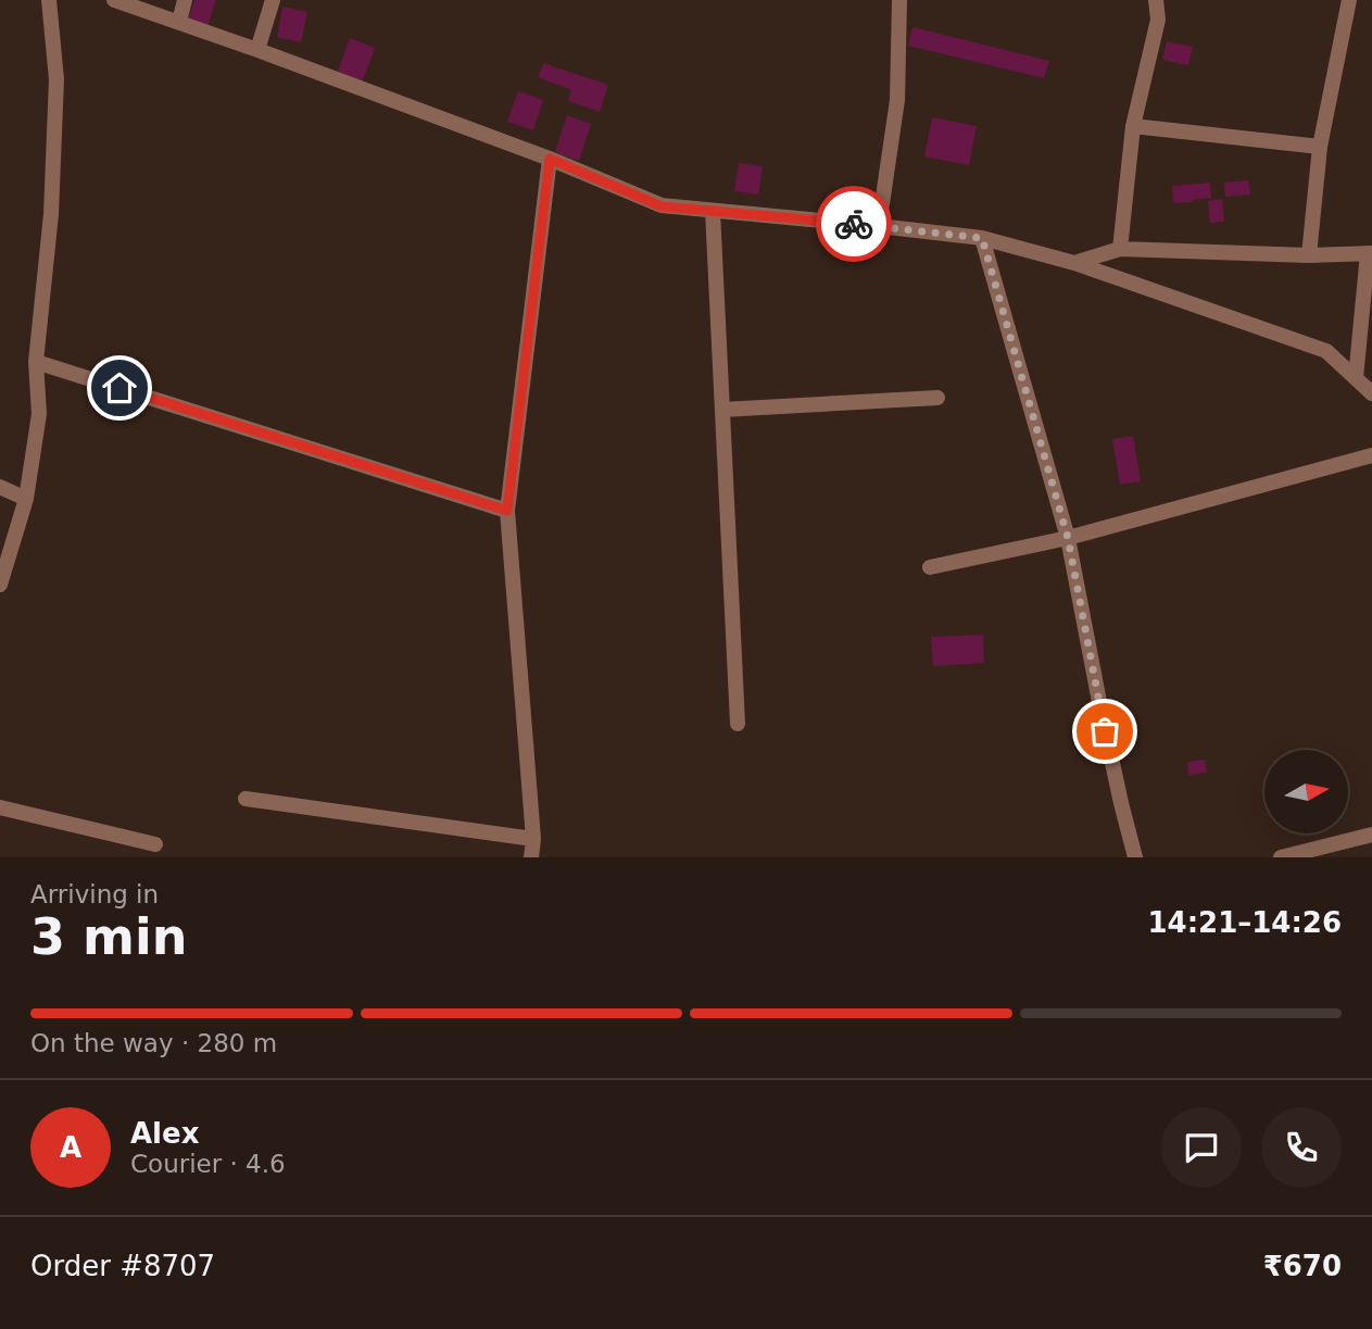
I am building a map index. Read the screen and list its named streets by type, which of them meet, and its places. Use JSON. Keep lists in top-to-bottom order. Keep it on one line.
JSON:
{"north":"right","page":{"heading":["3 min","Arriving in","14:21–14:26"],"panel":["Alex","Courier · 4.6","Order #8707","₹670"],"bar":"On the way · 280 m","round":"A"}}
